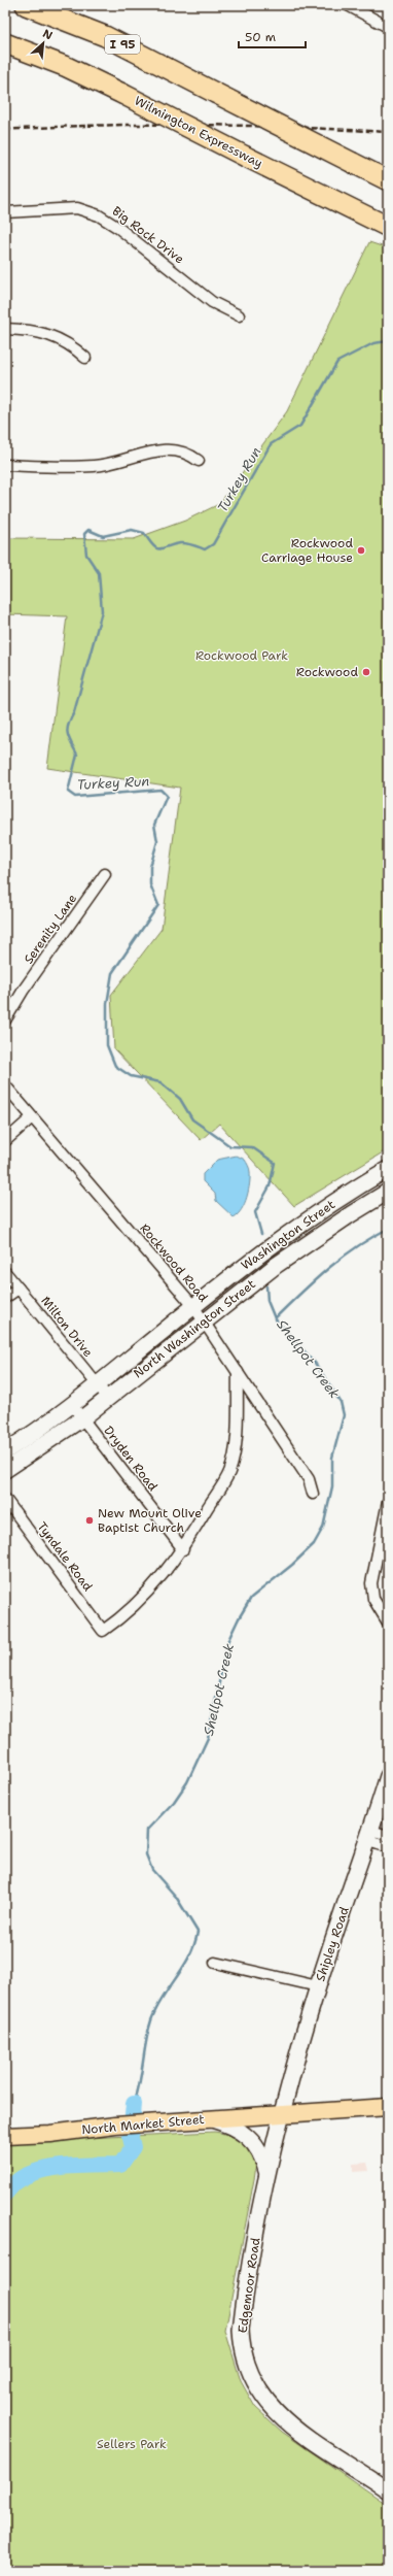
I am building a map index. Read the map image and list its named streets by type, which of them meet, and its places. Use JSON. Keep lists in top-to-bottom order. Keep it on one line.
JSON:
{"streets":{"highway":["I 95","Wilmington Expressway"],"main road":["Washington Street","North Washington Street","Shipley Road","North Market Street","Edgemoor Road"],"street":["Big Rock Drive","Serenity Lane","Rockwood Road","Milton Drive","Dryden Road","Tyndale Road"]},"crossings":[["Washington Street","Rockwood Road"],["Washington Street","North Washington Street"],["Rockwood Road","North Washington Street"],["Milton Drive","North Washington Street"],["North Washington Street","Dryden Road"],["Dryden Road","Tyndale Road"],["Shipley Road","North Market Street"],["Shipley Road","Edgemoor Road"],["North Market Street","Edgemoor Road"]],"water":["Turkey Run","Shellpot Creek"],"parks":["Rockwood Park","Sellers Park"],"places":["Rockwood Carriage House","Rockwood","New Mount Olive Baptist Church"],"scale_bar":"50 m","north":"top right"}
